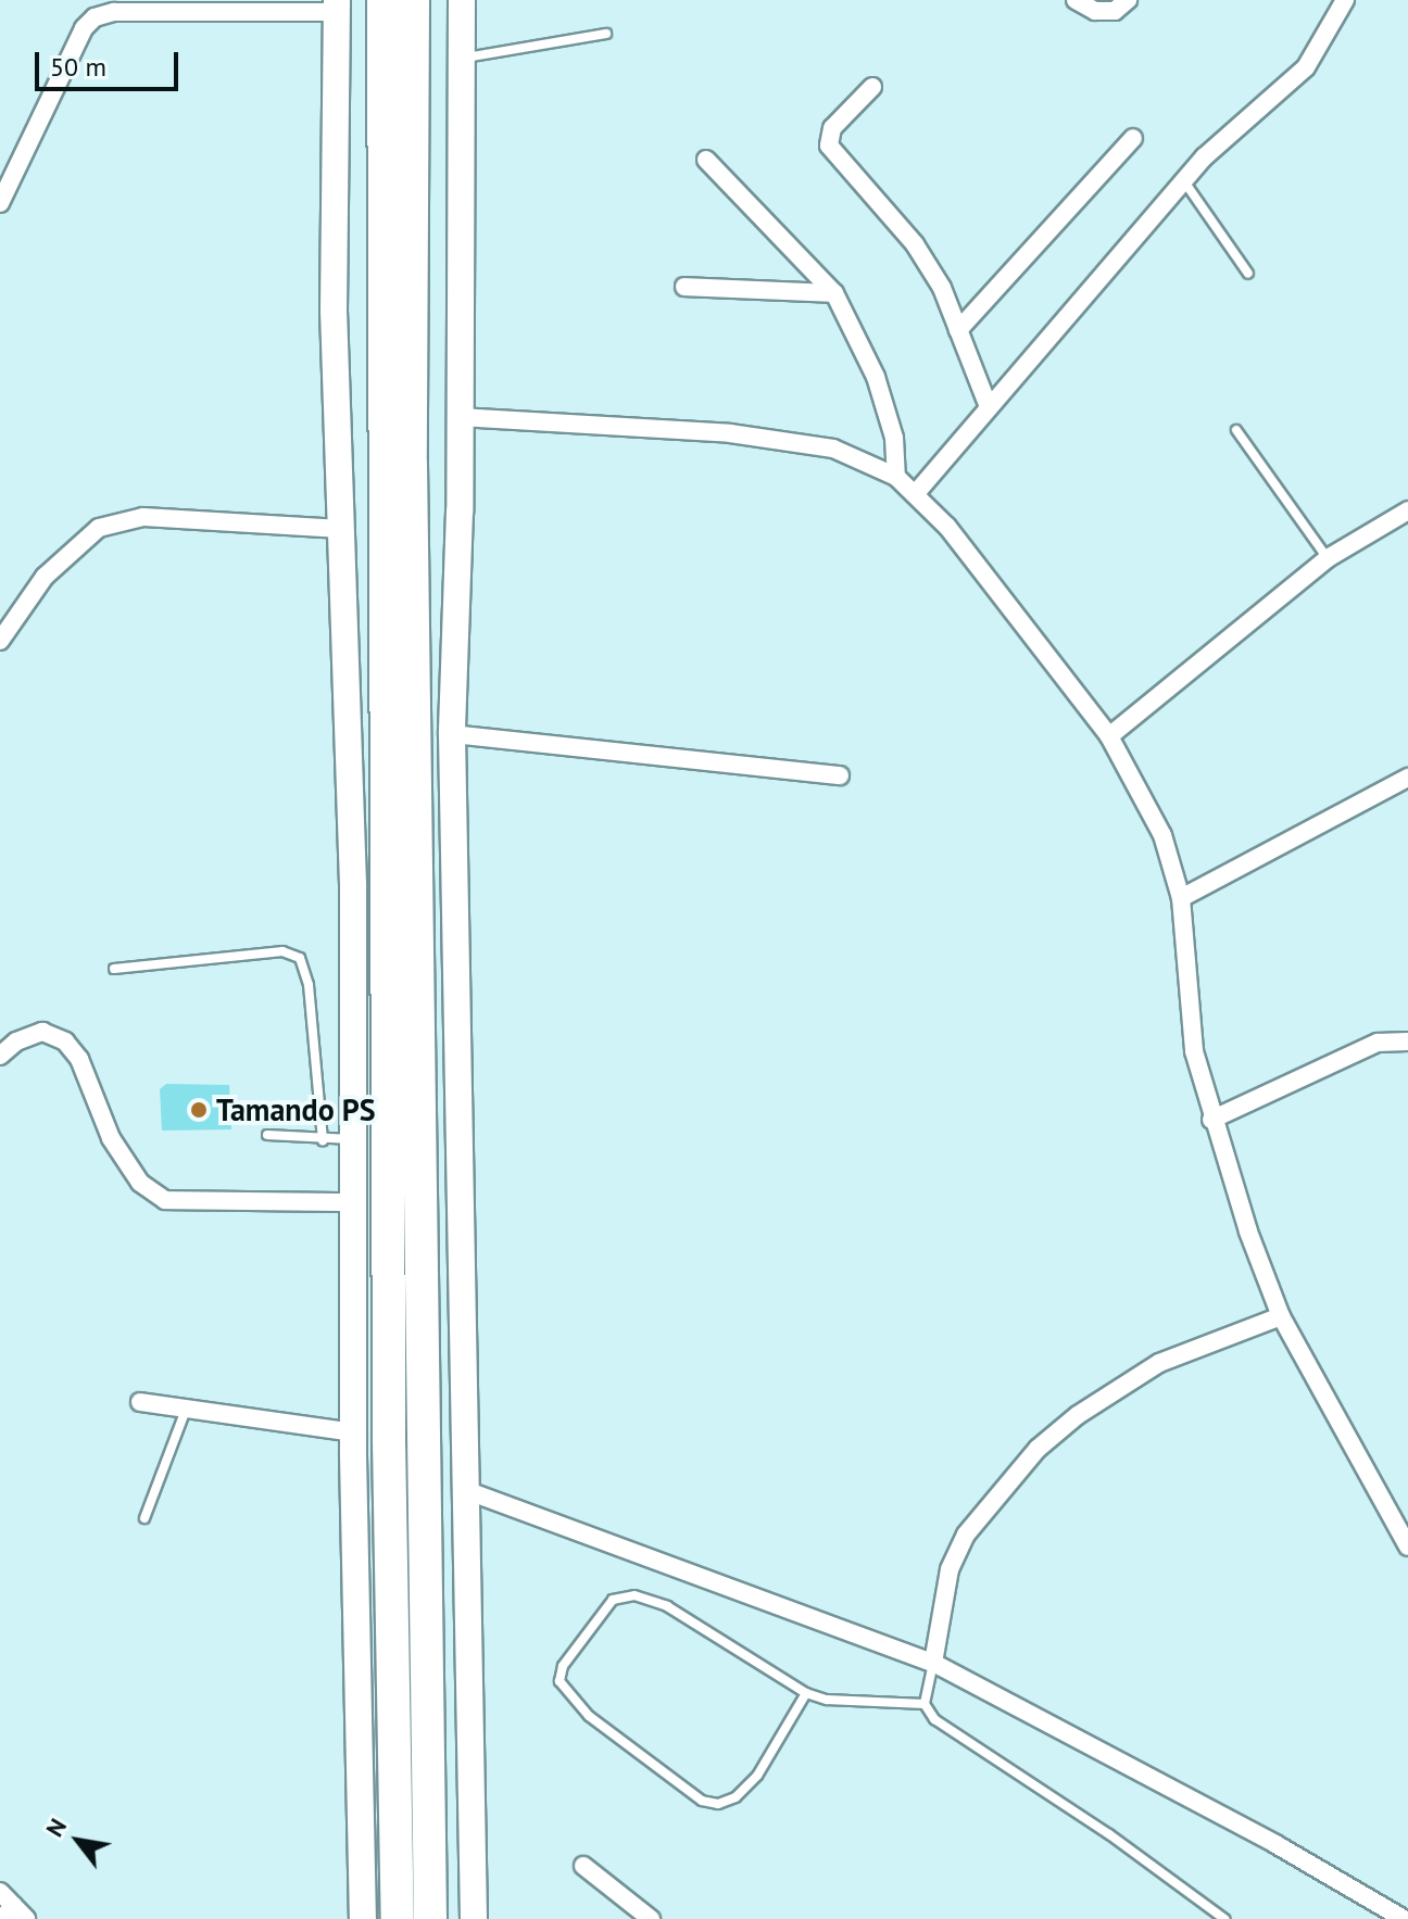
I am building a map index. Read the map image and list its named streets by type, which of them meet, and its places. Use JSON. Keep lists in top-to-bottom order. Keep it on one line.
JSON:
{"places":["Tamando PS"],"scale_bar":"50 m","north":"top left"}
